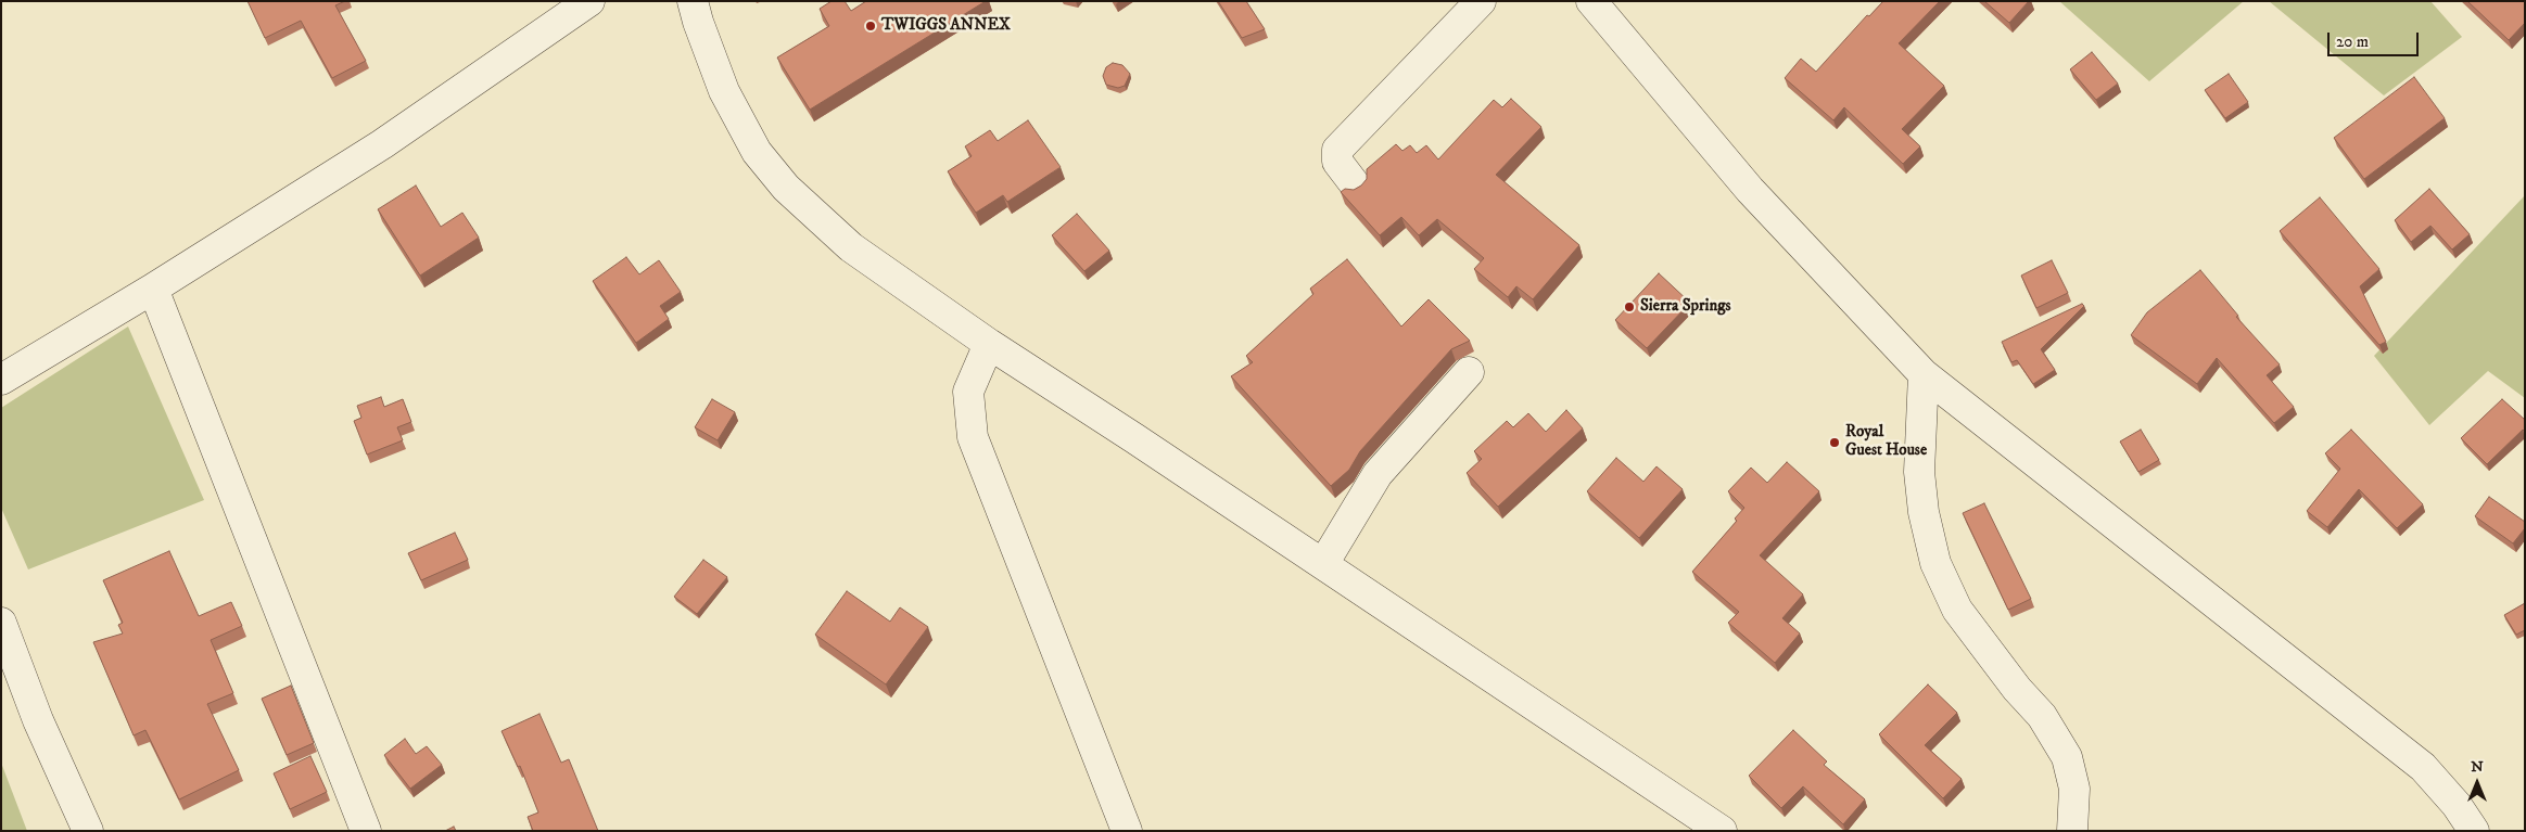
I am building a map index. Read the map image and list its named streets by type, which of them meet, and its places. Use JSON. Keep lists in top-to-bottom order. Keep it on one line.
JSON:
{"places":["TWIGGS ANNEX","Sierra Springs","Royal Guest House"],"scale_bar":"20 m","north":"top"}
